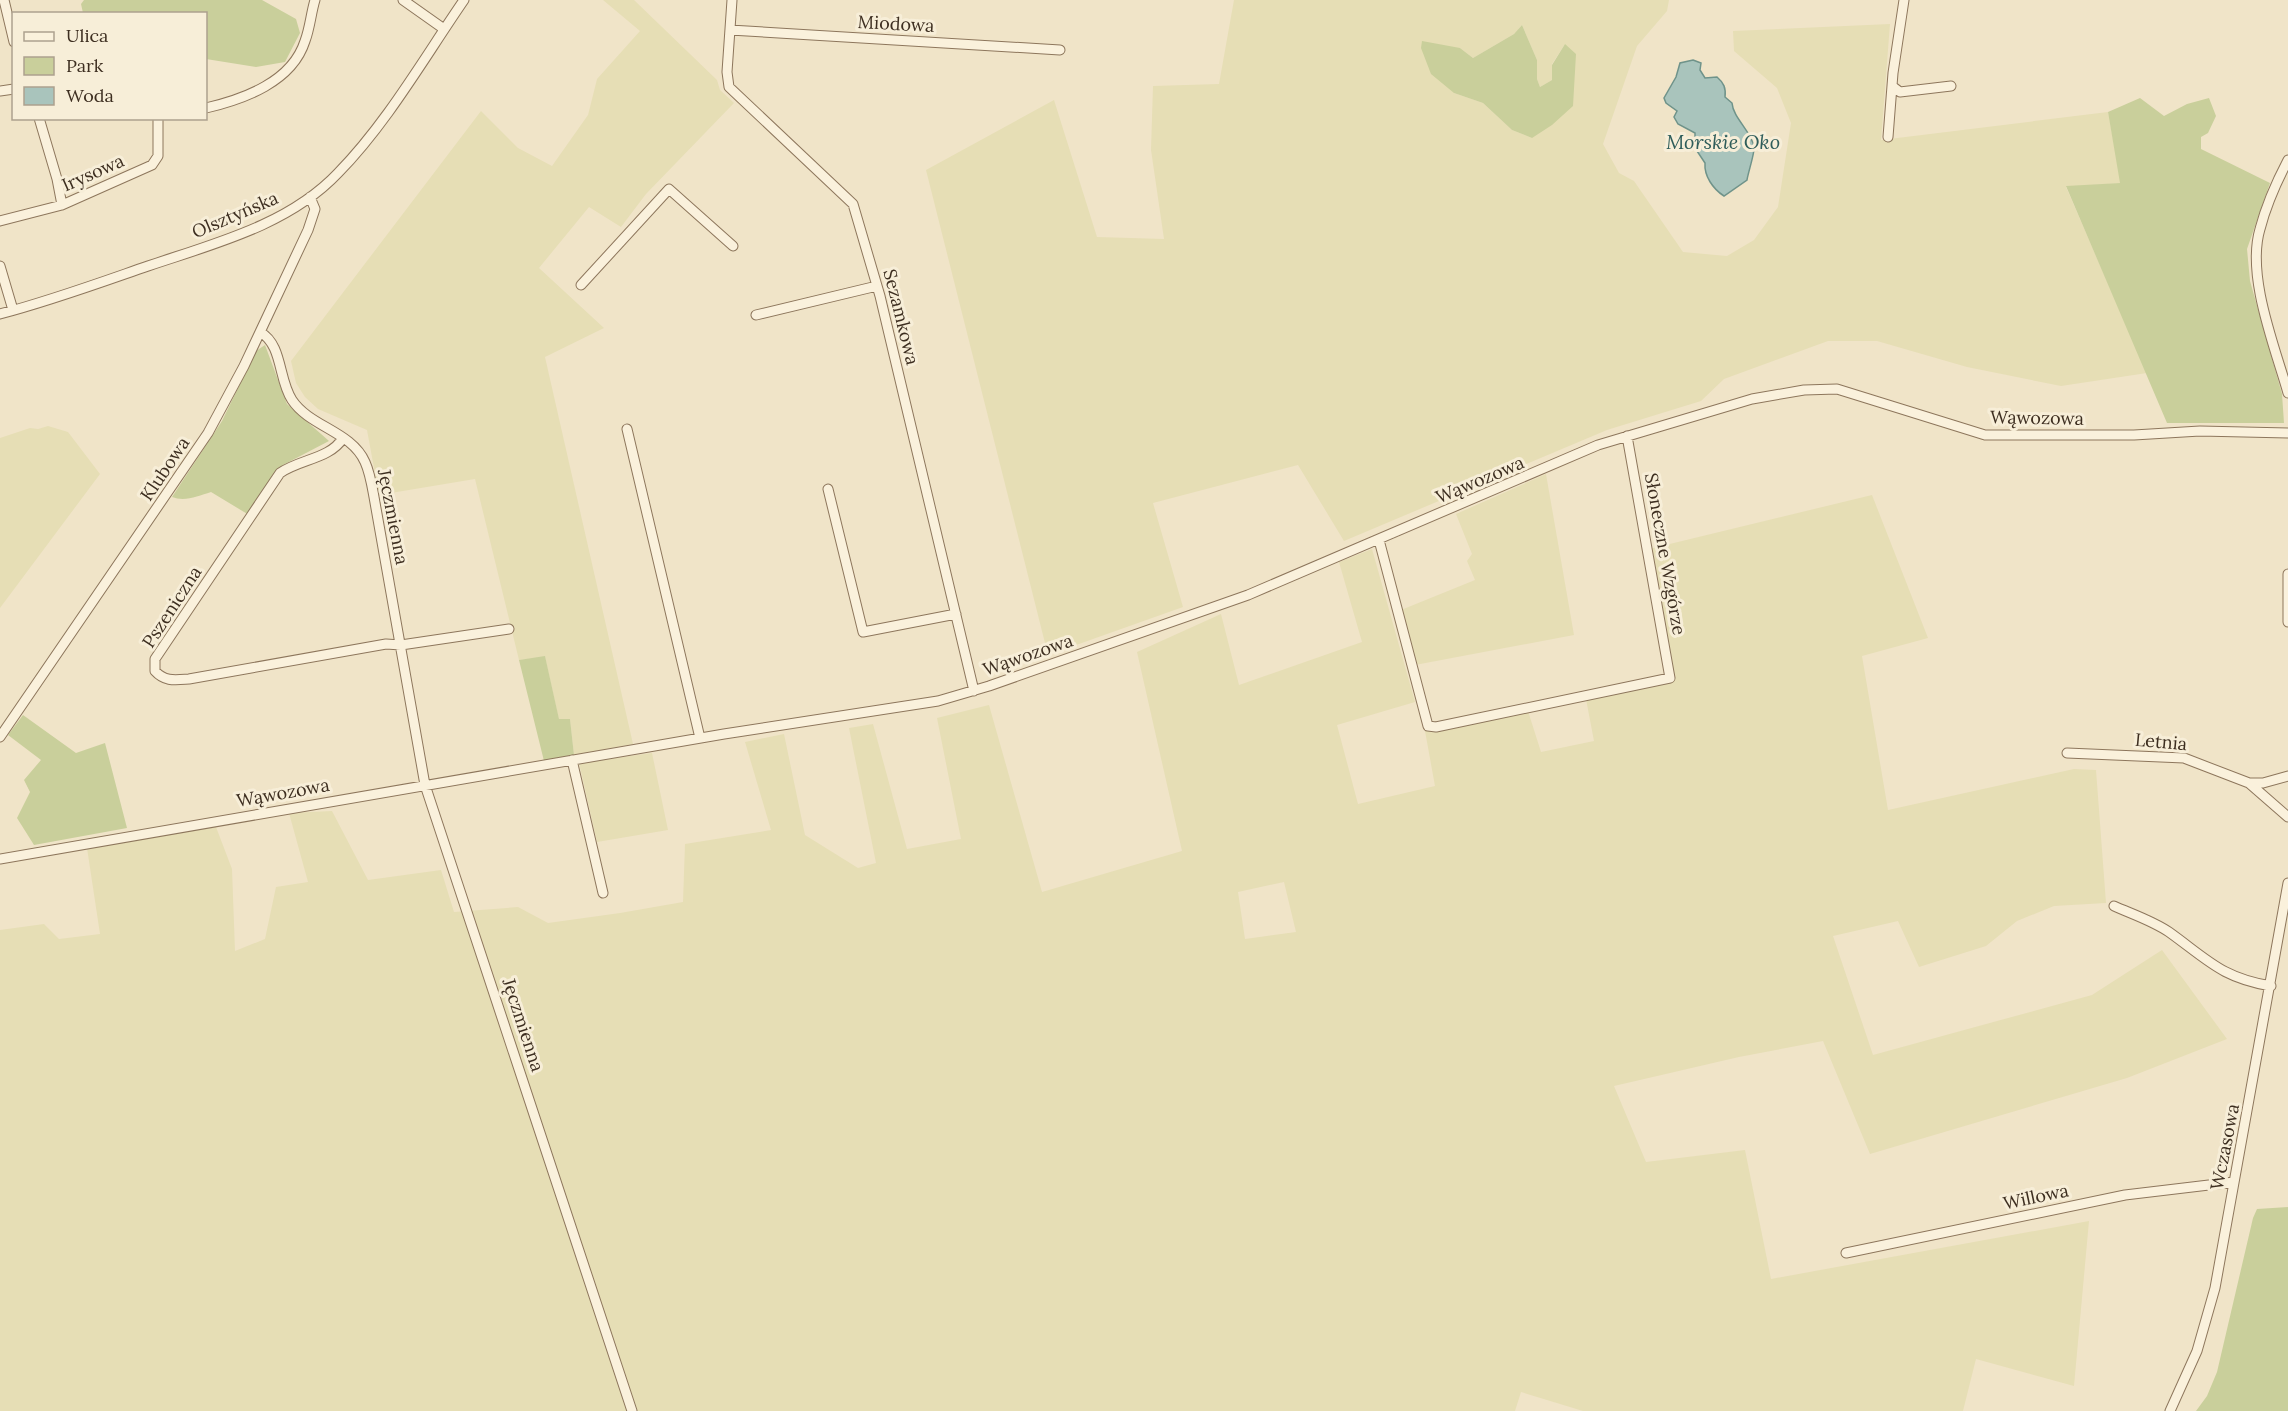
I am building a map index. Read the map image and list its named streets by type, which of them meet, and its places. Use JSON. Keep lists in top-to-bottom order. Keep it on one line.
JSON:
{"streets":{"street":["Miodowa","Irysowa","Olsztyńska","Sezamkowa","Wąwozowa","Klubowa","Jęczmienna","Słoneczne Wzgórze","Pszeniczna","Letnia","Wczasowa","Willowa"]},"crossings":[["Miodowa","Sezamkowa"],["Olsztyńska","Klubowa"],["Sezamkowa","Wąwozowa"],["Wąwozowa","Jęczmienna"],["Wąwozowa","Słoneczne Wzgórze"],["Klubowa","Jęczmienna"],["Jęczmienna","Pszeniczna"],["Wczasowa","Willowa"]],"water":["Morskie Oko"],"legend":["Ulica","Park","Woda"]}
